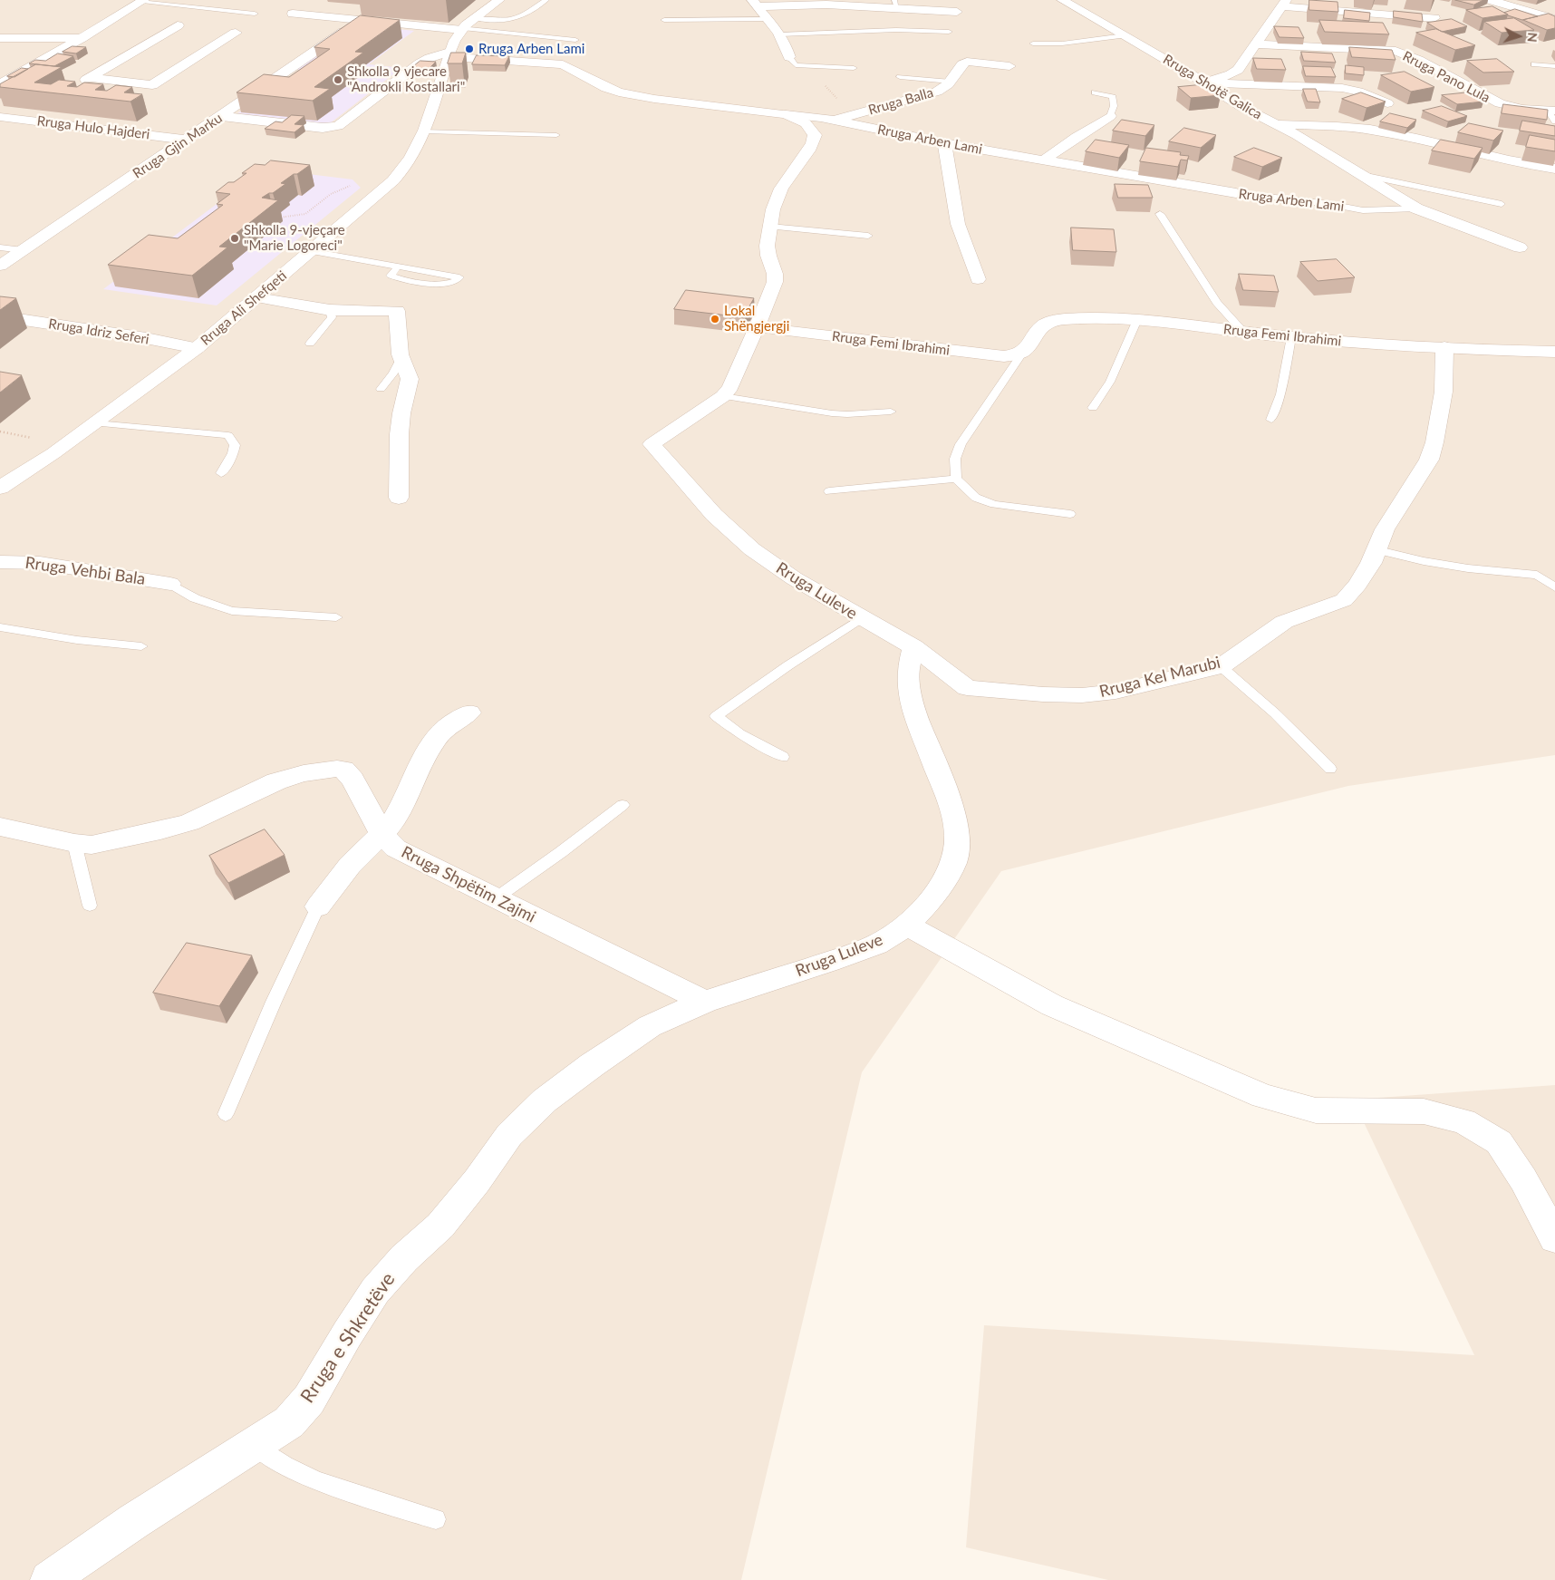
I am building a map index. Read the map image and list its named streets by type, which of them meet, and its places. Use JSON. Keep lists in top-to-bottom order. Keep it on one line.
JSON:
{"streets":{"street":["Rruga Pano Lula","Rruga Shotë Galica","Rruga Balla","Rruga Hulo Hajderi","Rruga Arben Lami","Rruga Gjin Marku","Rruga Ali Shefqeti","Rruga Idriz Seferi","Rruga Femi Ibrahimi","Rruga Vehbi Bala","Rruga Luleve","Rruga Kel Marubi","Rruga Shpëtim Zajmi","Rruga e Shkretëve"]},"crossings":[["Rruga Shotë Galica","Rruga Arben Lami"],["Rruga Balla","Rruga Arben Lami"],["Rruga Hulo Hajderi","Rruga Gjin Marku"],["Rruga Arben Lami","Rruga Ali Shefqeti"],["Rruga Arben Lami","Rruga Luleve"],["Rruga Ali Shefqeti","Rruga Idriz Seferi"],["Rruga Femi Ibrahimi","Rruga Luleve"],["Rruga Femi Ibrahimi","Rruga Kel Marubi"],["Rruga Luleve","Rruga Kel Marubi"],["Rruga Luleve","Rruga Shpëtim Zajmi"],["Rruga Luleve","Rruga e Shkretëve"],["Rruga Shpëtim Zajmi","Rruga e Shkretëve"]],"places":["Rruga Arben Lami","Shkolla 9 vjecare \"Androkli Kostallari\"","Shkolla 9-vjeçare \"Marie Logoreci\"","Lokal Shëngjergji"],"north":"right"}
